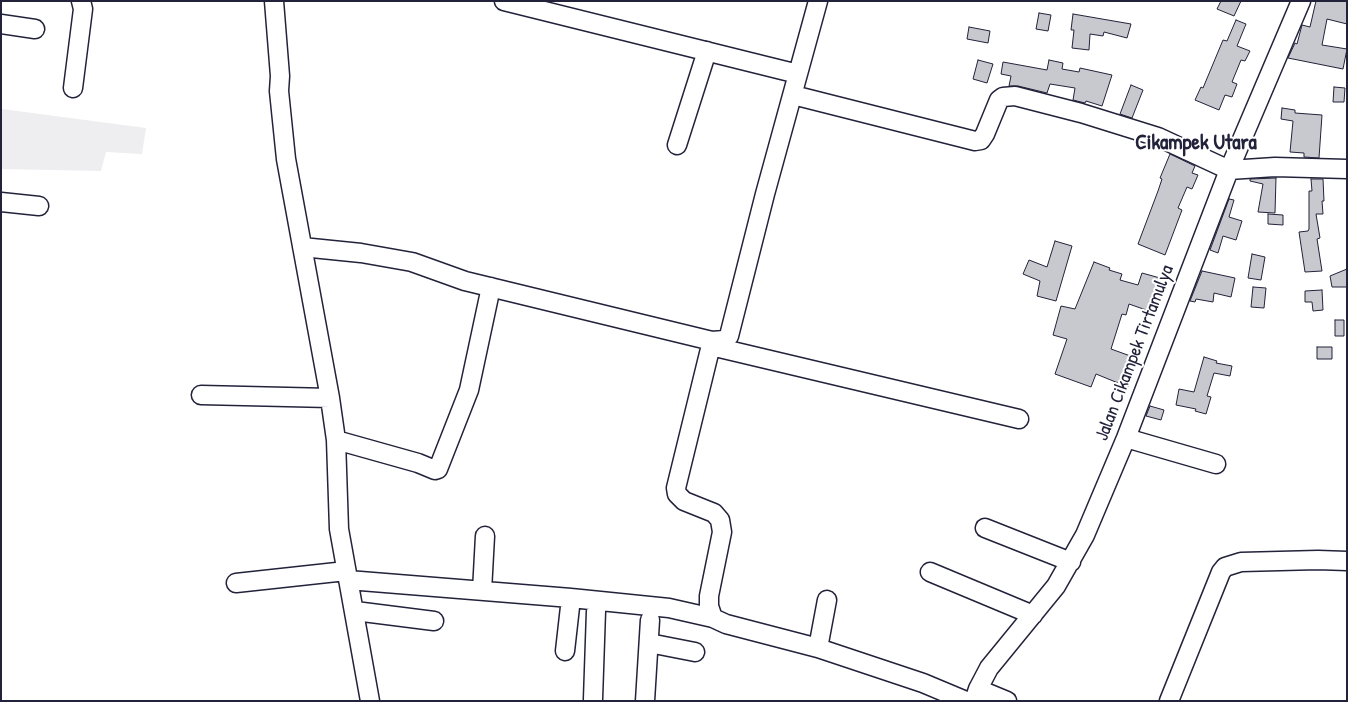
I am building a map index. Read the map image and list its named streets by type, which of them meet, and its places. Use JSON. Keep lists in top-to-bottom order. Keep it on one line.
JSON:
{"streets":{"street":["Jalan Cikampek Tirtamulya"]},"districts":["Cikampek Utara"]}
